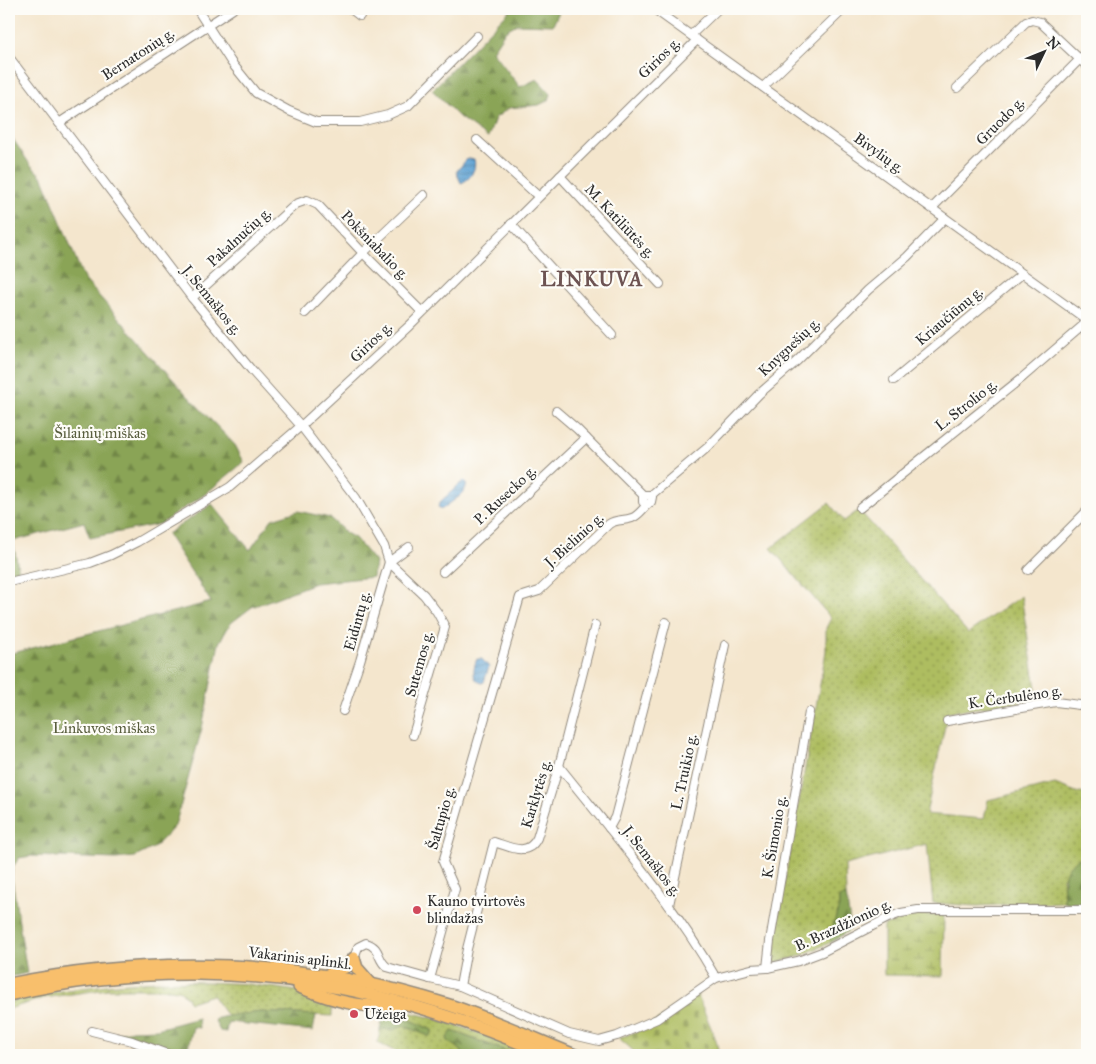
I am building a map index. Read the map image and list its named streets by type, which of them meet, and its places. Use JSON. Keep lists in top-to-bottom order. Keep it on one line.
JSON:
{"streets":{"highway":["Vakarinis aplinkl."],"street":["Bernatonių g.","Girios g.","Gruodo g.","Bivylių g.","M. Katiliūtės g.","Pakalnučių g.","Pokšniabalio g.","J. Semaškos g.","Kriaučiūnų g.","Knygnešių g.","L. Strolio g.","P. Rusecko g.","J. Bielinio g.","Eidintų g.","Sutemos g.","K. Čerbulėno g.","L. Truikio g.","Karklytės g.","Šaltupio g.","K. Šimonio g.","B. Brazdžionio g."]},"crossings":[["Bernatonių g.","J. Semaškos g."],["Girios g.","Bivylių g."],["Girios g.","M. Katiliūtės g."],["Girios g.","Pokšniabalio g."],["Girios g.","J. Semaškos g."],["Gruodo g.","Bivylių g."],["Bivylių g.","Kriaučiūnų g."],["Bivylių g.","Knygnešių g."],["Bivylių g.","L. Strolio g."],["Pakalnučių g.","Pokšniabalio g."],["Pakalnučių g.","J. Semaškos g."],["J. Semaškos g.","Eidintų g."],["J. Semaškos g.","Sutemos g."],["J. Semaškos g.","L. Truikio g."],["J. Semaškos g.","Karklytės g."],["J. Semaškos g.","B. Brazdžionio g."],["Knygnešių g.","J. Bielinio g."],["J. Bielinio g.","Šaltupio g."],["Eidintų g.","Sutemos g."],["Karklytės g.","B. Brazdžionio g."],["Šaltupio g.","B. Brazdžionio g."],["K. Šimonio g.","B. Brazdžionio g."]],"districts":["LINKUVA"],"parks":["Šilainių miškas","Linkuvos miškas"],"places":["Kauno tvirtovės blindažas","Užeiga"],"north":"top right"}
